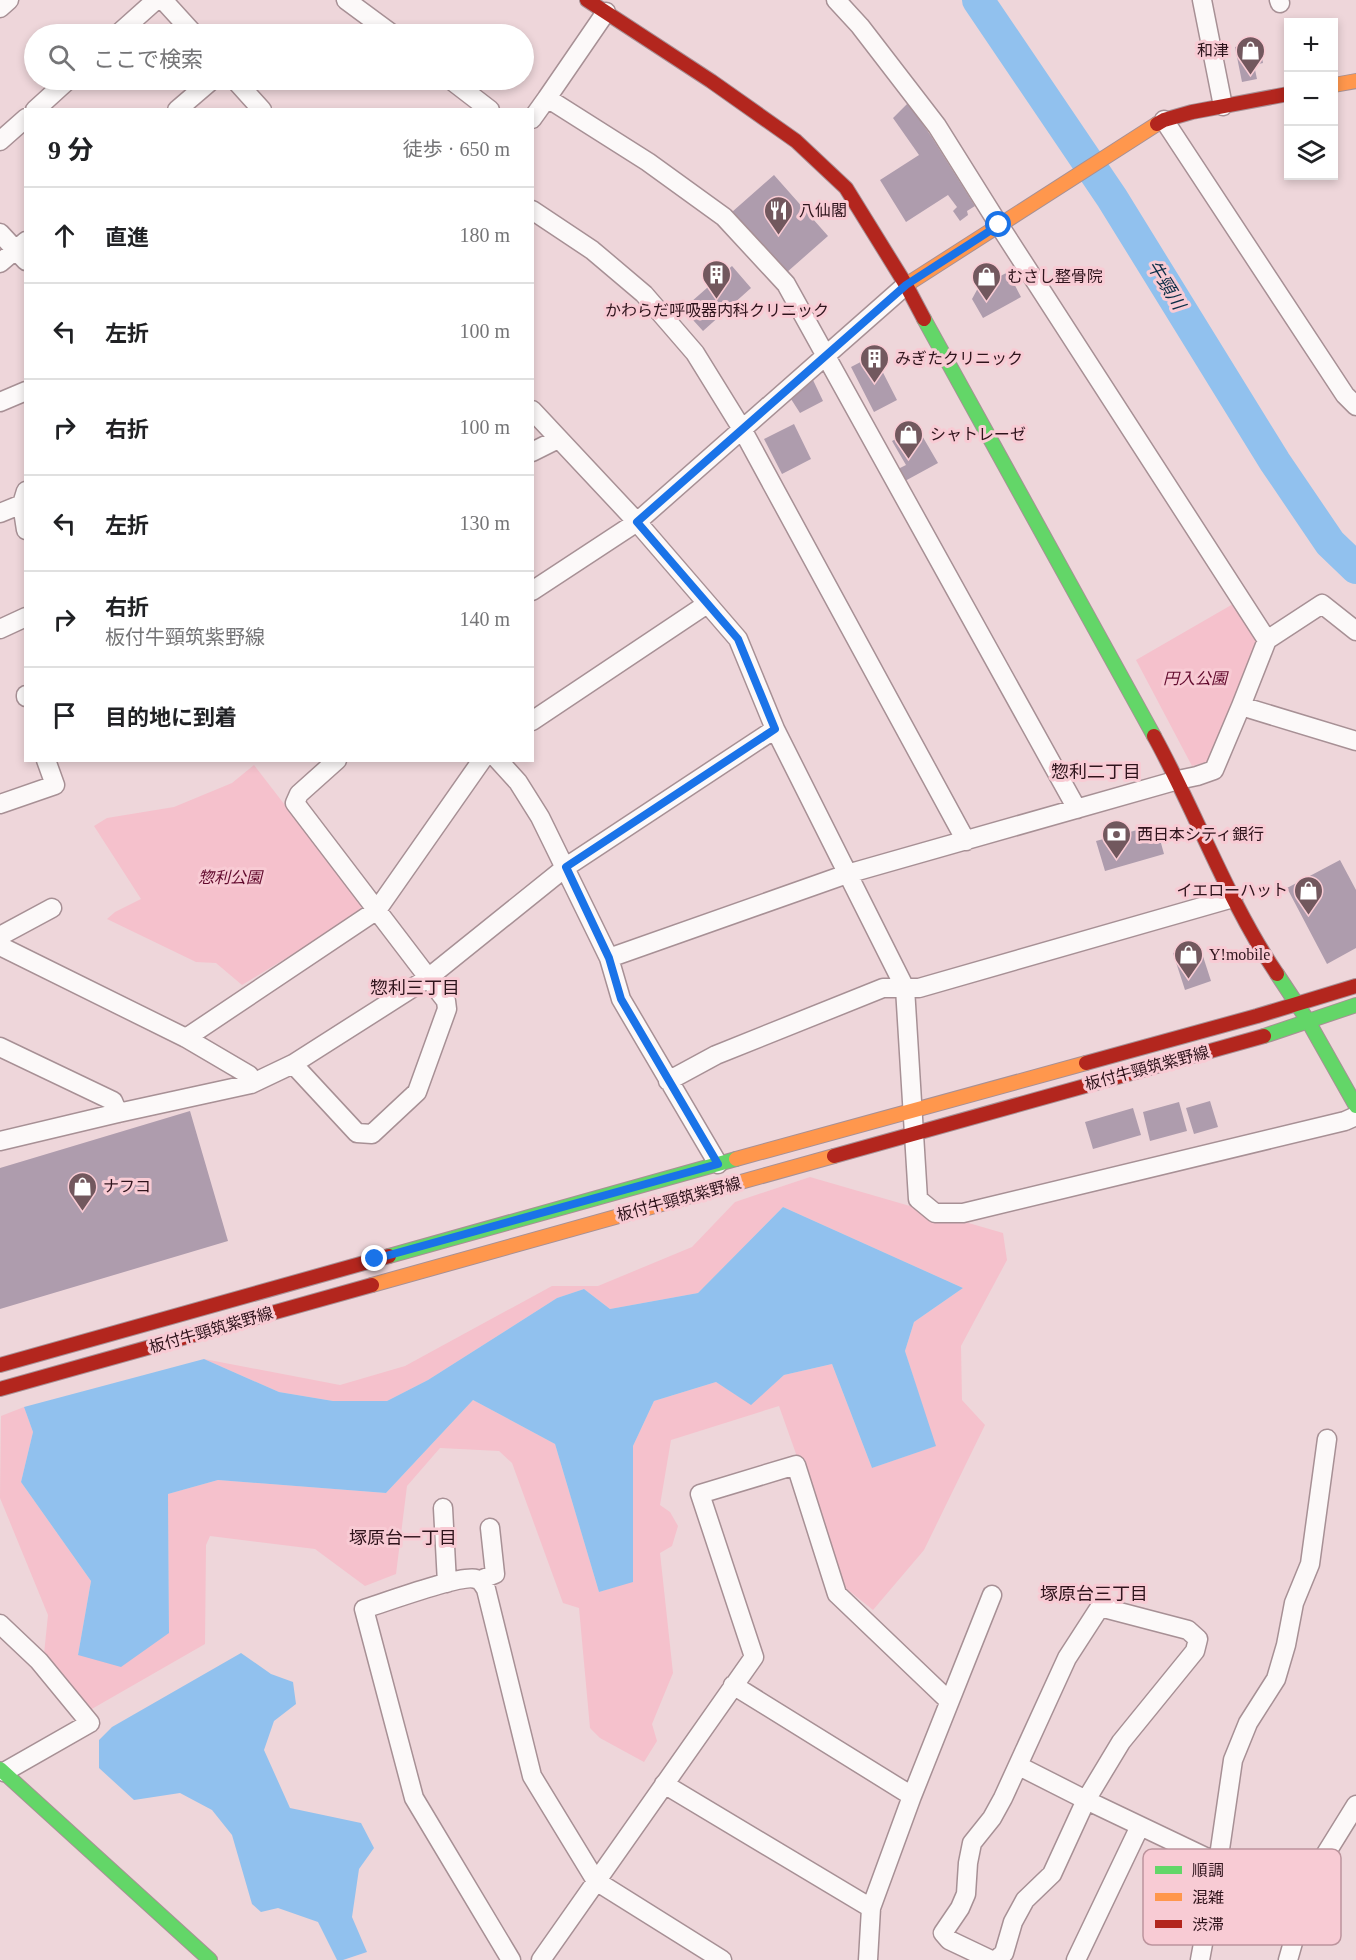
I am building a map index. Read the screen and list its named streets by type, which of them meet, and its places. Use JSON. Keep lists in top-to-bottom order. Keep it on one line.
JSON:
{"streets":{"main road":["板付牛頸筑紫野線"]},"districts":["惣利二丁目","惣利三丁目","塚原台一丁目","塚原台三丁目"],"water":["牛頸川"],"parks":["円入公園","惣利公園"],"places":{"shop":["和津","むさし整骨院","シャトレーゼ","イエローハット","Y!mobile","ナフコ"],"restaurant":["八仙閣"],"building":["かわらだ呼吸器内科クリニック","みぎたクリニック"],"bank":["西日本シティ銀行"]},"legend":["順調","混雑","渋滞"],"page":{"map_buttons":["+","−"],"search":"ここで検索","heading":["9 分","徒歩 · 650 m"],"list":[["直進","180 m"],["左折","100 m"],["右折","100 m"],["左折","130 m"],["右折","板付牛頸筑紫野線","140 m"],"目的地に到着"]}}
